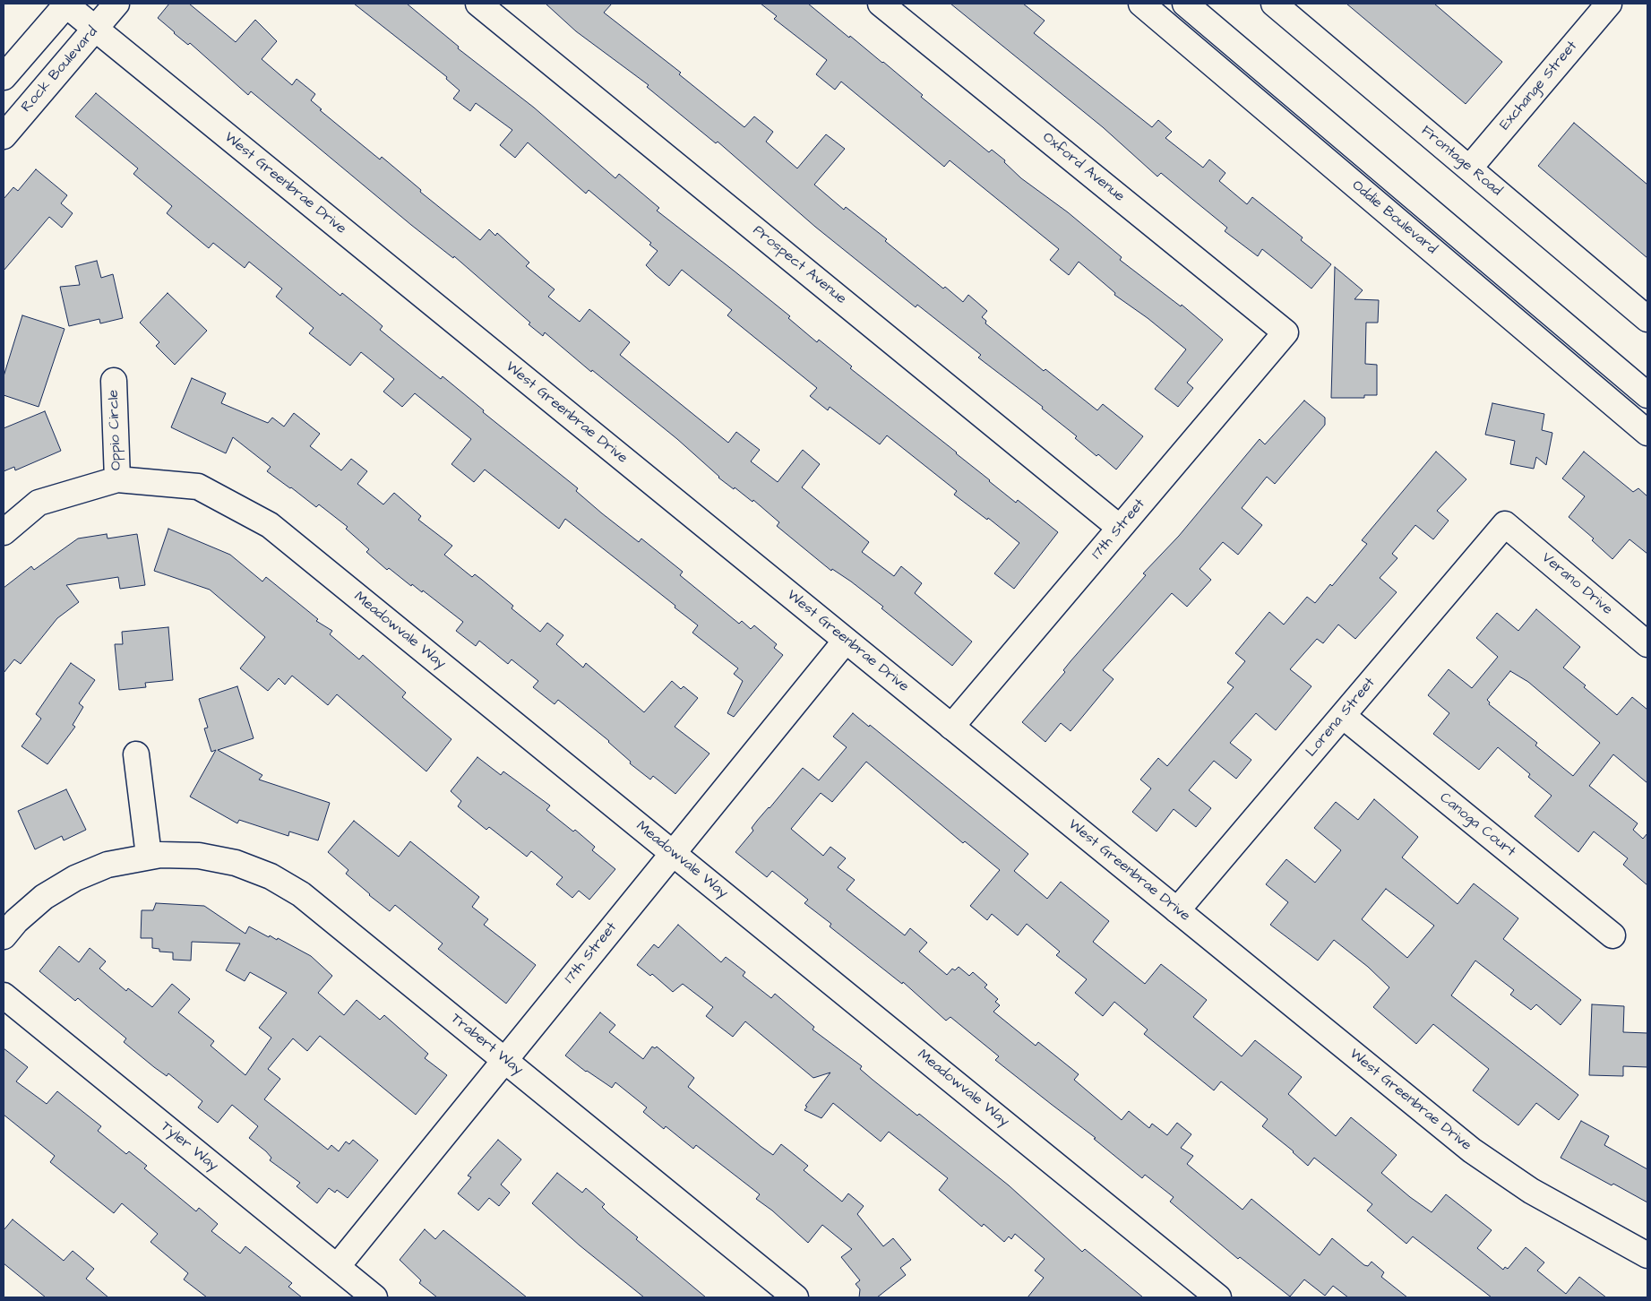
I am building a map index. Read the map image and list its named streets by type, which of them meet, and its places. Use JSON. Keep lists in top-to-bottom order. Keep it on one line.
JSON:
{"streets":{"street":["Rock Boulevard","Exchange Street","Frontage Road","Oxford Avenue","West Greenbrae Drive","Oddie Boulevard","Prospect Avenue","Oppio Circle","17th Street","Verano Drive","Meadowvale Way","Lorena Street","Canoga Court","Trabert Way","Tyler Way"]},"crossings":[["Rock Boulevard","West Greenbrae Drive"],["Exchange Street","Frontage Road"],["Oxford Avenue","17th Street"],["West Greenbrae Drive","17th Street"],["West Greenbrae Drive","Lorena Street"],["Prospect Avenue","17th Street"],["Oppio Circle","Meadowvale Way"],["17th Street","Meadowvale Way"],["17th Street","Trabert Way"],["17th Street","Tyler Way"],["Verano Drive","Lorena Street"],["Lorena Street","Canoga Court"]]}
